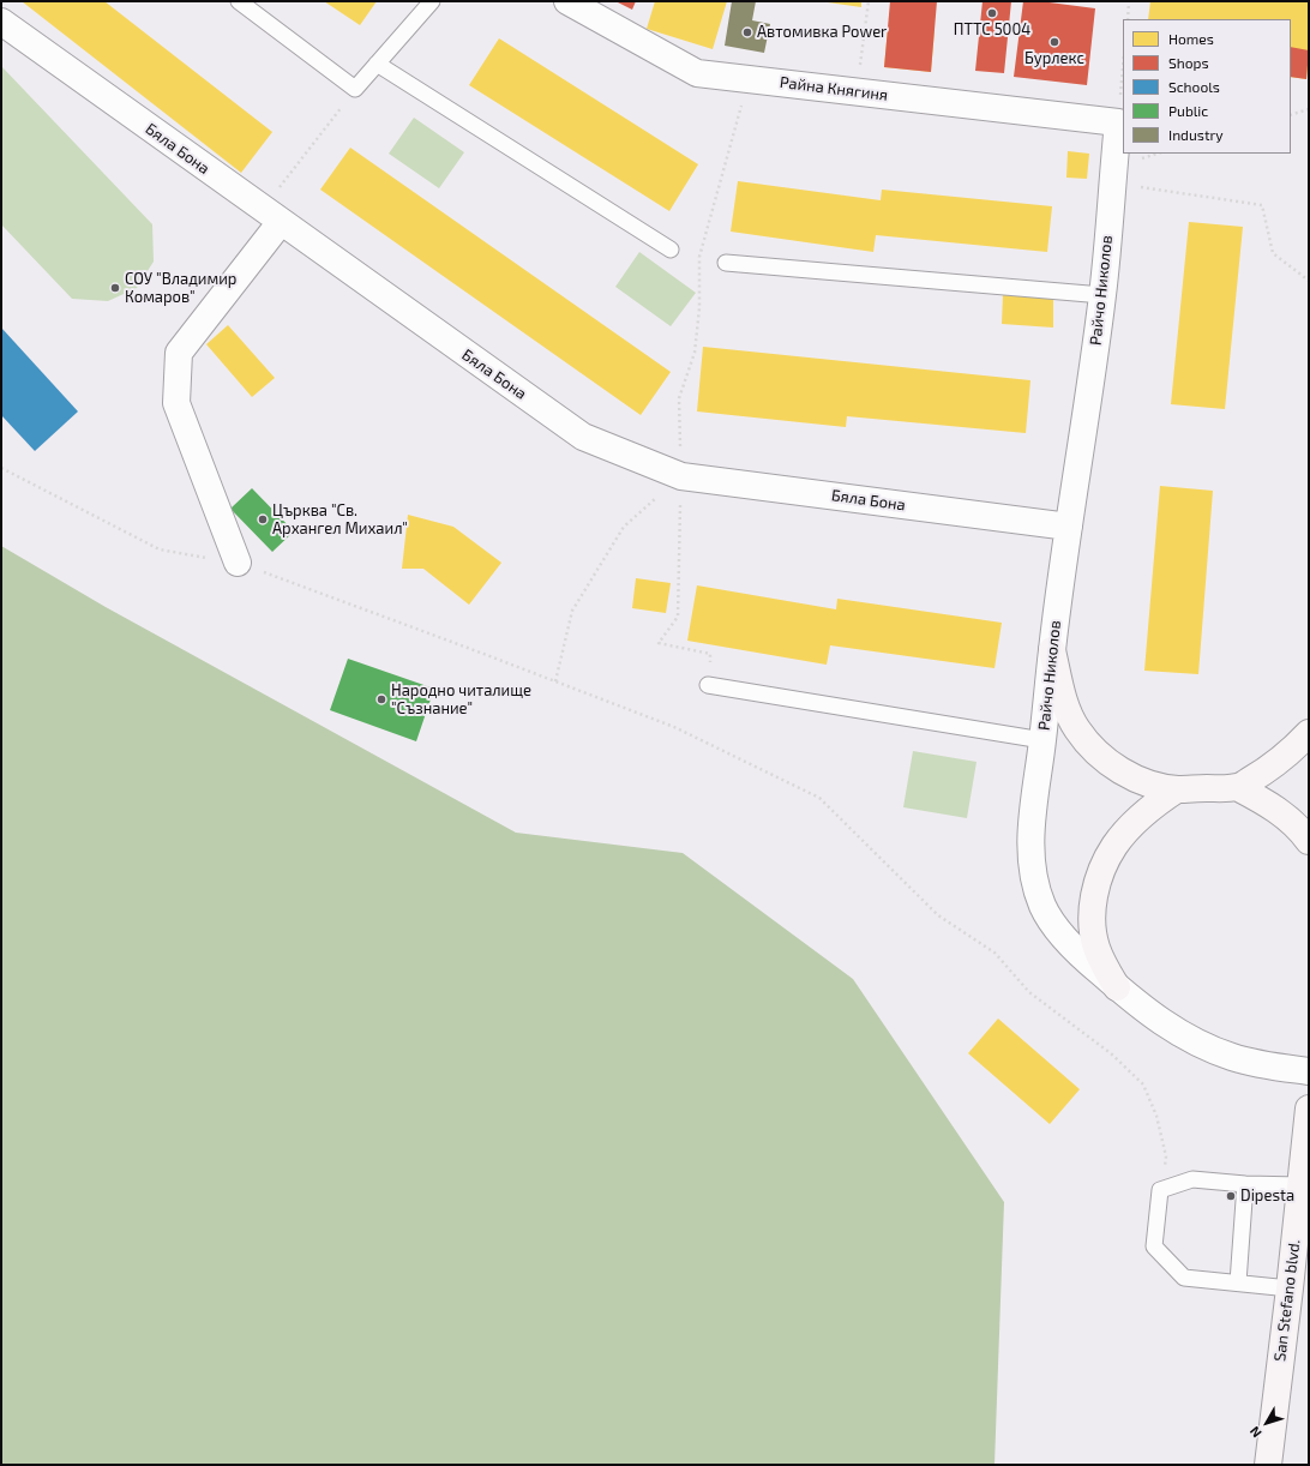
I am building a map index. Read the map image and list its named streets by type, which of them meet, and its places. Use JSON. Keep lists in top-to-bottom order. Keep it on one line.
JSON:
{"streets":{"main road":["San Stefano blvd."],"street":["Райна Княгиня","Бяла Бона","Райчо Николов"]},"crossings":[["Райна Княгиня","Райчо Николов"],["Бяла Бона","Райчо Николов"]],"places":["ПТТС 5004","Автомивка Power","Бурлекс","СОУ \"Владимир Комаров\"","Църква \"Св. Архангел Михаил\"","Народно читалище \"Съзнание\"","Dipesta"],"legend":["Homes","Shops","Schools","Public","Industry"],"north":"bottom left"}
